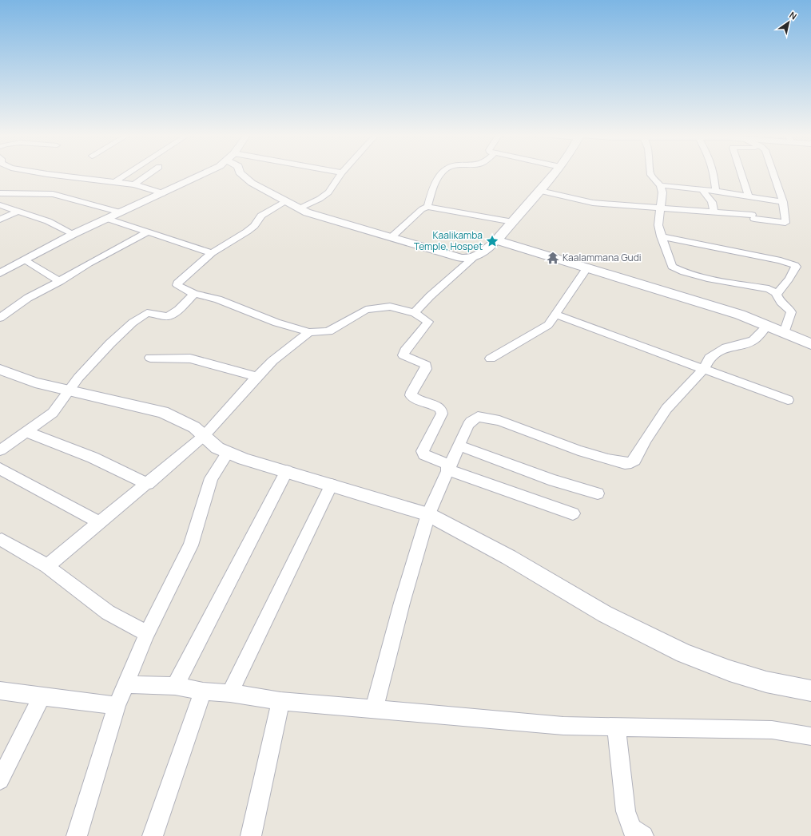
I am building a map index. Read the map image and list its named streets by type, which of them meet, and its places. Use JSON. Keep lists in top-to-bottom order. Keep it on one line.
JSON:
{"places":{"place":["Kaalikamba Temple, Hospet"],"temple":["Kaalammana Gudi"]},"north":"top right"}
